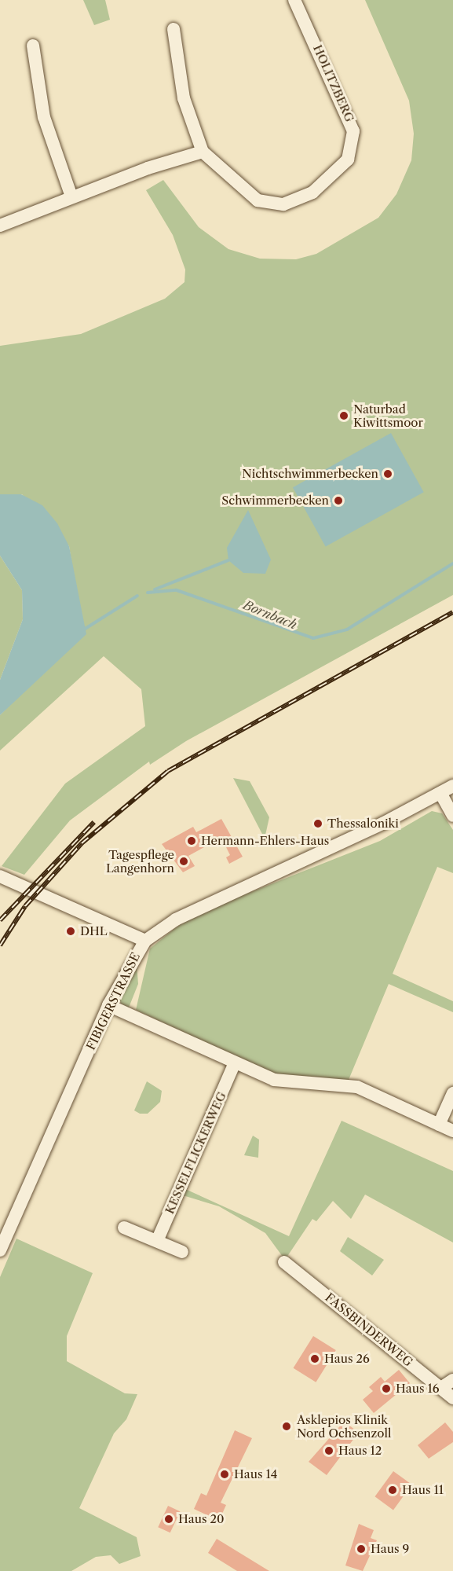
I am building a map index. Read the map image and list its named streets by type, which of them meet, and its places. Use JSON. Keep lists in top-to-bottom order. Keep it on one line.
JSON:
{"streets":{"street":["HOLITZBERG","FIBIGERSTRASSE","KESSELFLICKERWEG","FASSBINDERWEG"]},"water":["Bornbach"],"places":["Naturbad Kiwittsmoor","Nichtschwimmerbecken","Schwimmerbecken","Thessaloniki","Hermann-Ehlers-Haus","Tagespflege Langenhorn","DHL","Haus 26","Haus 16","Asklepios Klinik Nord Ochsenzoll","Haus 12","Haus 14","Haus 11","Haus 20","Haus 9"]}
